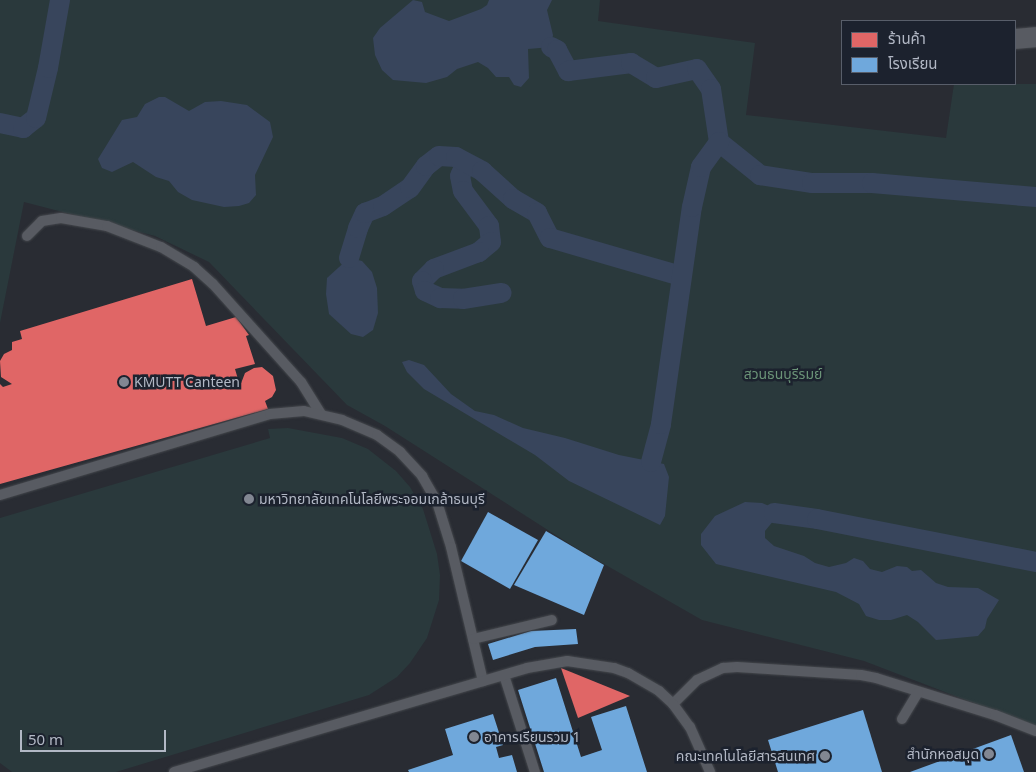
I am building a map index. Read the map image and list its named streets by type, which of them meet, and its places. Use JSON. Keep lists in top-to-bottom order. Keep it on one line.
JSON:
{"parks":["สวนธนบุรีรมย์"],"places":["KMUTT Canteen","มหาวิทยาลัยเทคโนโลยีพระจอมเกล้าธนบุรี","อาคารเรียนรวม 1","สำนักหอสมุด","คณะเทคโนโลยีสารสนเทศ"],"legend":["ร้านค้า","โรงเรียน"],"scale_bar":"50 m"}
